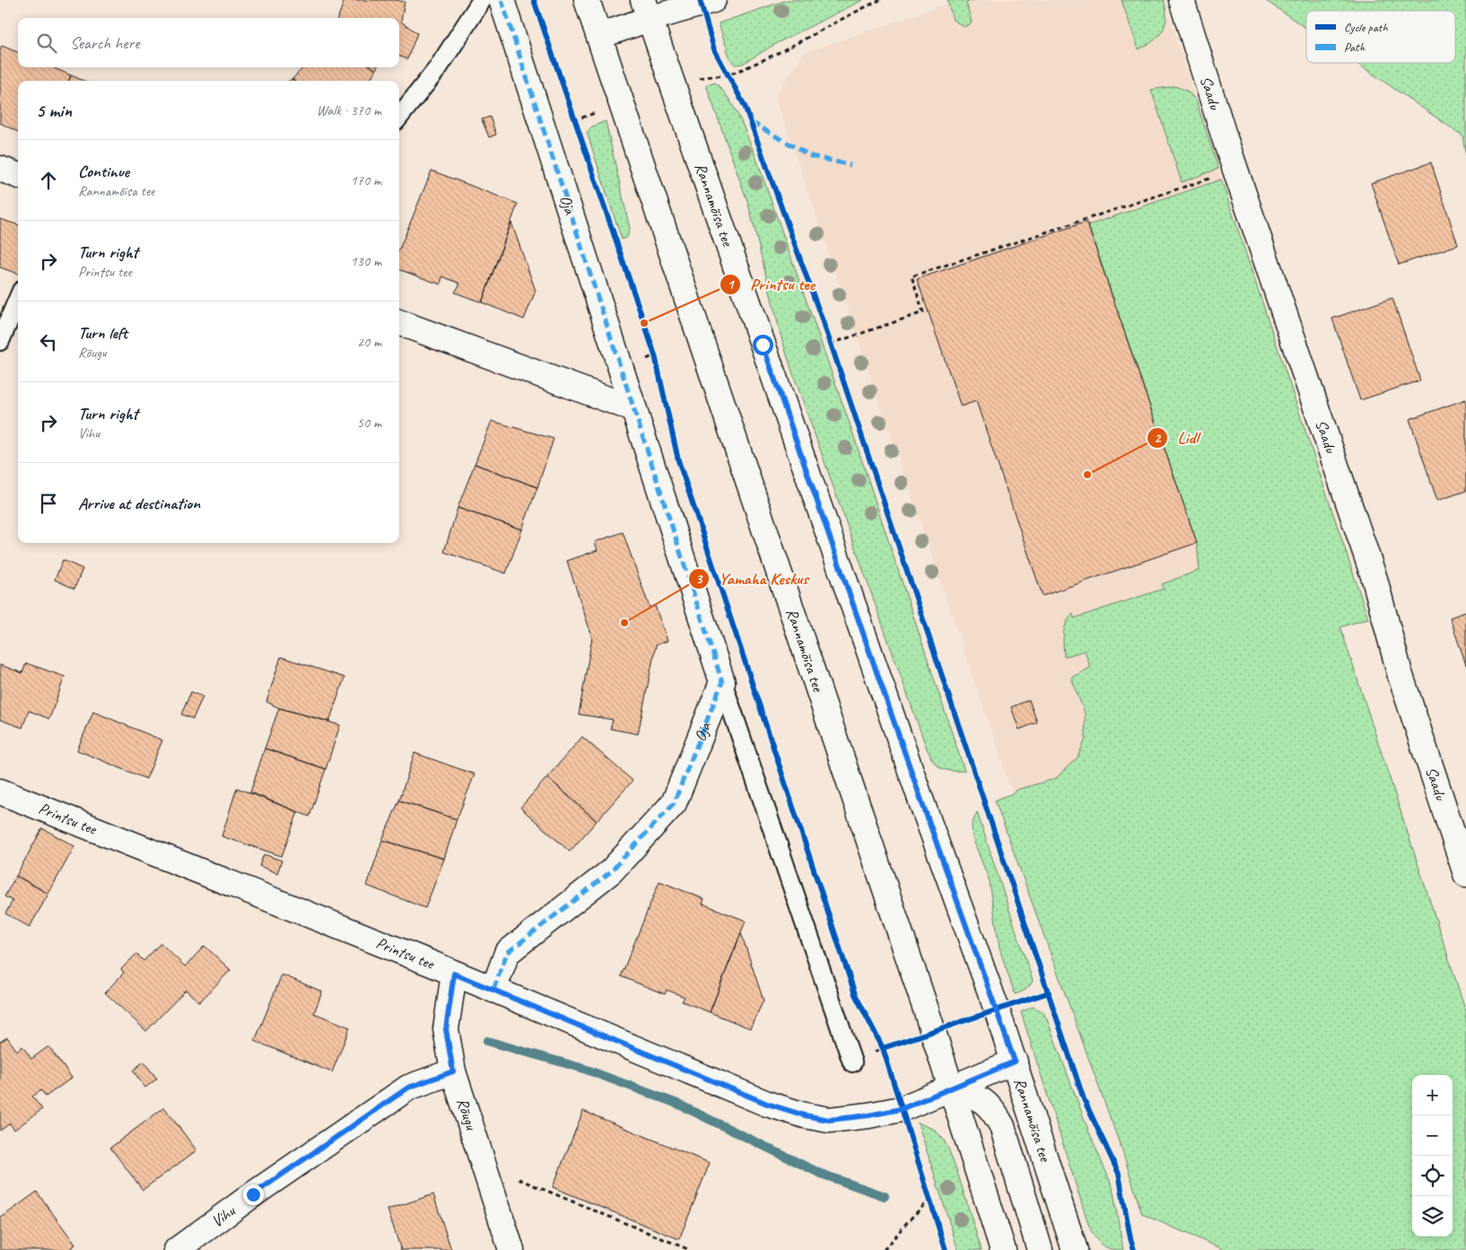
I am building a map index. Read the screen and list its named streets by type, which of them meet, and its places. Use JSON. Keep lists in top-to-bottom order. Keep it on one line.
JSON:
{"streets":{"street":["Saadu","Oja","Rannamõisa tee","Printsu tee","Rõugu","Vihu"]},"crossings":[["Oja","Printsu tee"],["Rannamõisa tee","Printsu tee"],["Printsu tee","Rõugu"],["Rõugu","Vihu"]],"places":["Printsu tee","Lidl","Yamaha Keskus"],"legend":["Cycle path","Path"],"page":{"search":"Search here","heading":["5 min","Walk · 370 m"],"list":[["Continue","Rannamõisa tee","170 m"],["Turn right","Printsu tee","130 m"],["Turn left","Rõugu","20 m"],["Turn right","Vihu","50 m"],"Arrive at destination"],"map_buttons":["+","−"]}}
